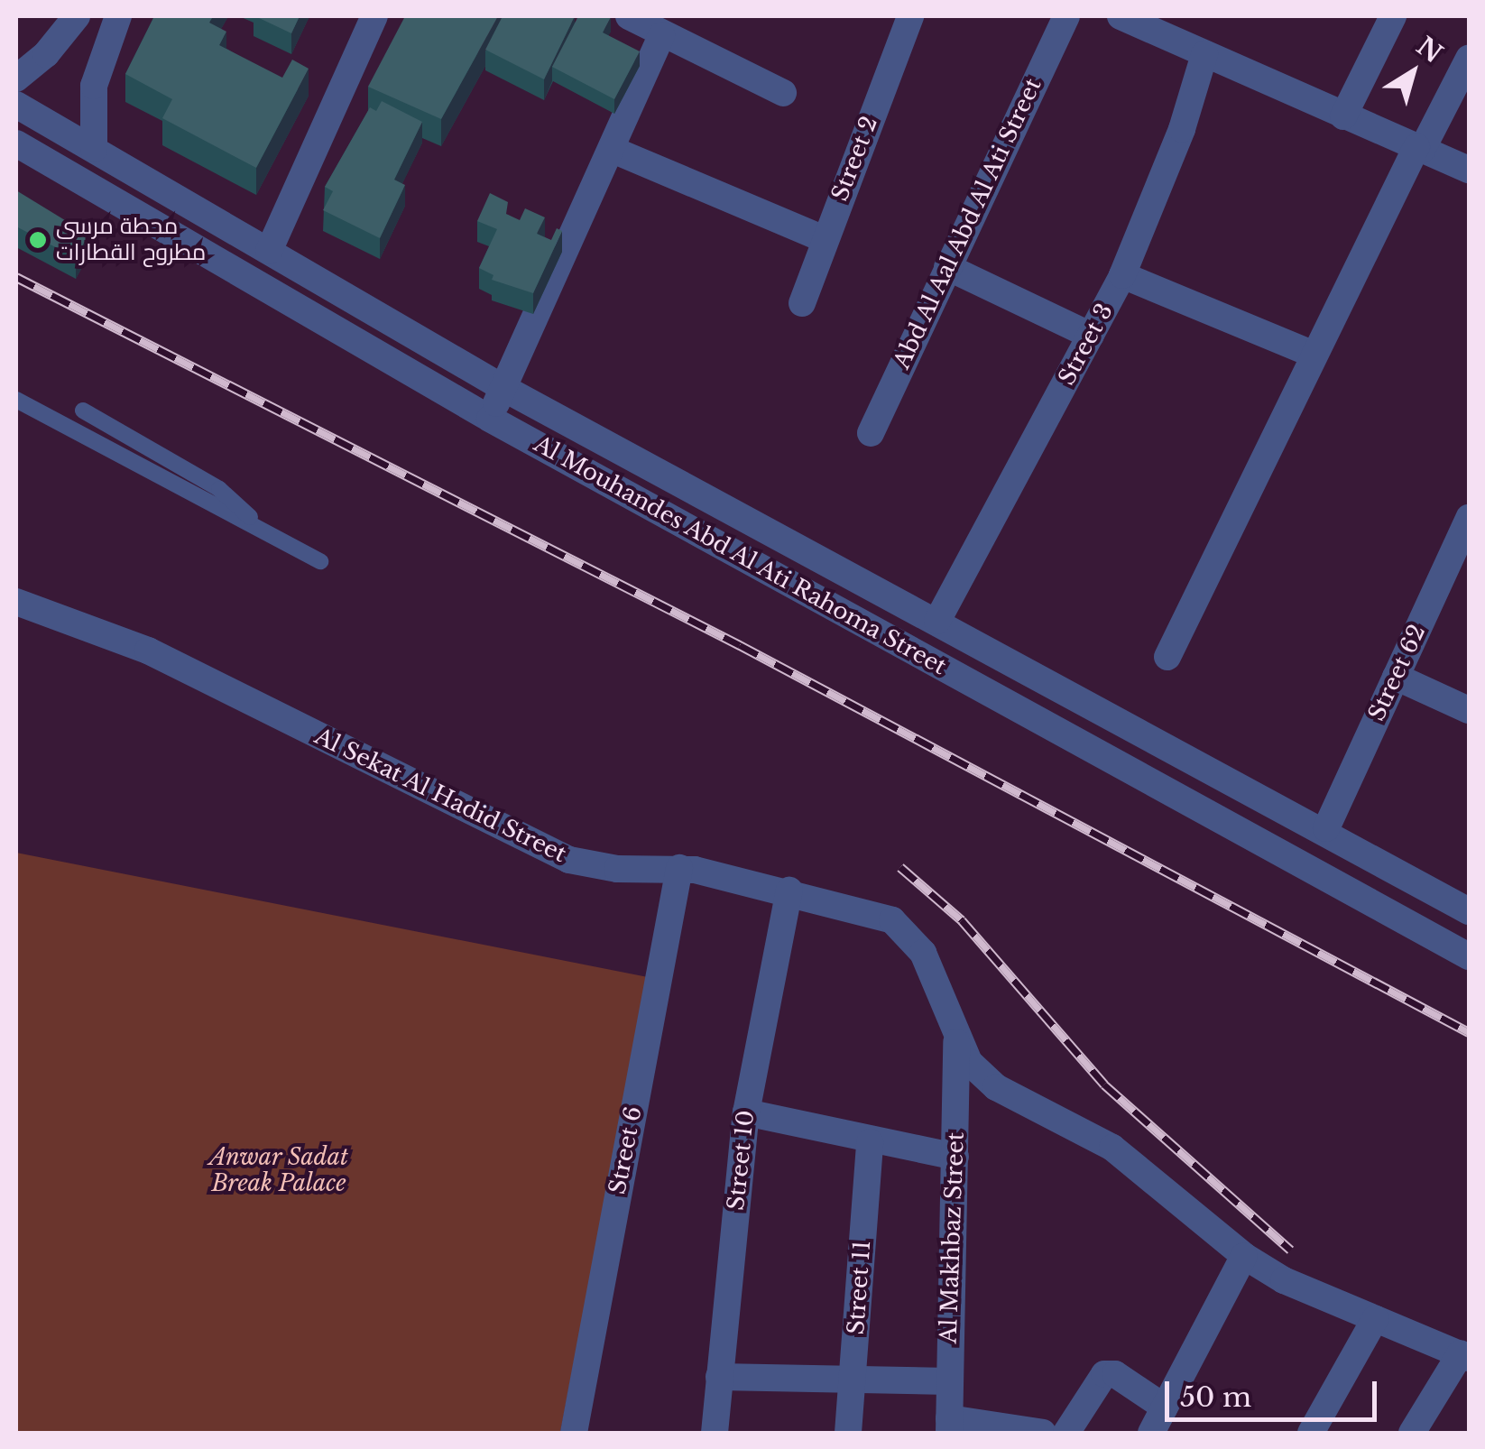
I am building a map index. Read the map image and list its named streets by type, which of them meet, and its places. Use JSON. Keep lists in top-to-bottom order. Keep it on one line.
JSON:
{"streets":{"street":["Street 2","Abd Al Aal Abd Al Ati Street","Street 3","Al Mouhandes Abd Al Ati Rahoma Street","Street 62","Al Sekat Al Hadid Street","Street 6","Street 10","Al Makhbaz Street","Street 11"]},"crossings":[["Street 3","Al Mouhandes Abd Al Ati Rahoma Street"],["Al Mouhandes Abd Al Ati Rahoma Street","Street 62"],["Al Sekat Al Hadid Street","Street 6"],["Al Sekat Al Hadid Street","Street 10"],["Al Sekat Al Hadid Street","Al Makhbaz Street"]],"parks":["Anwar Sadat Break Palace"],"places":["محطة مرسى مطروح القطارات"],"scale_bar":"50 m","north":"top right"}
